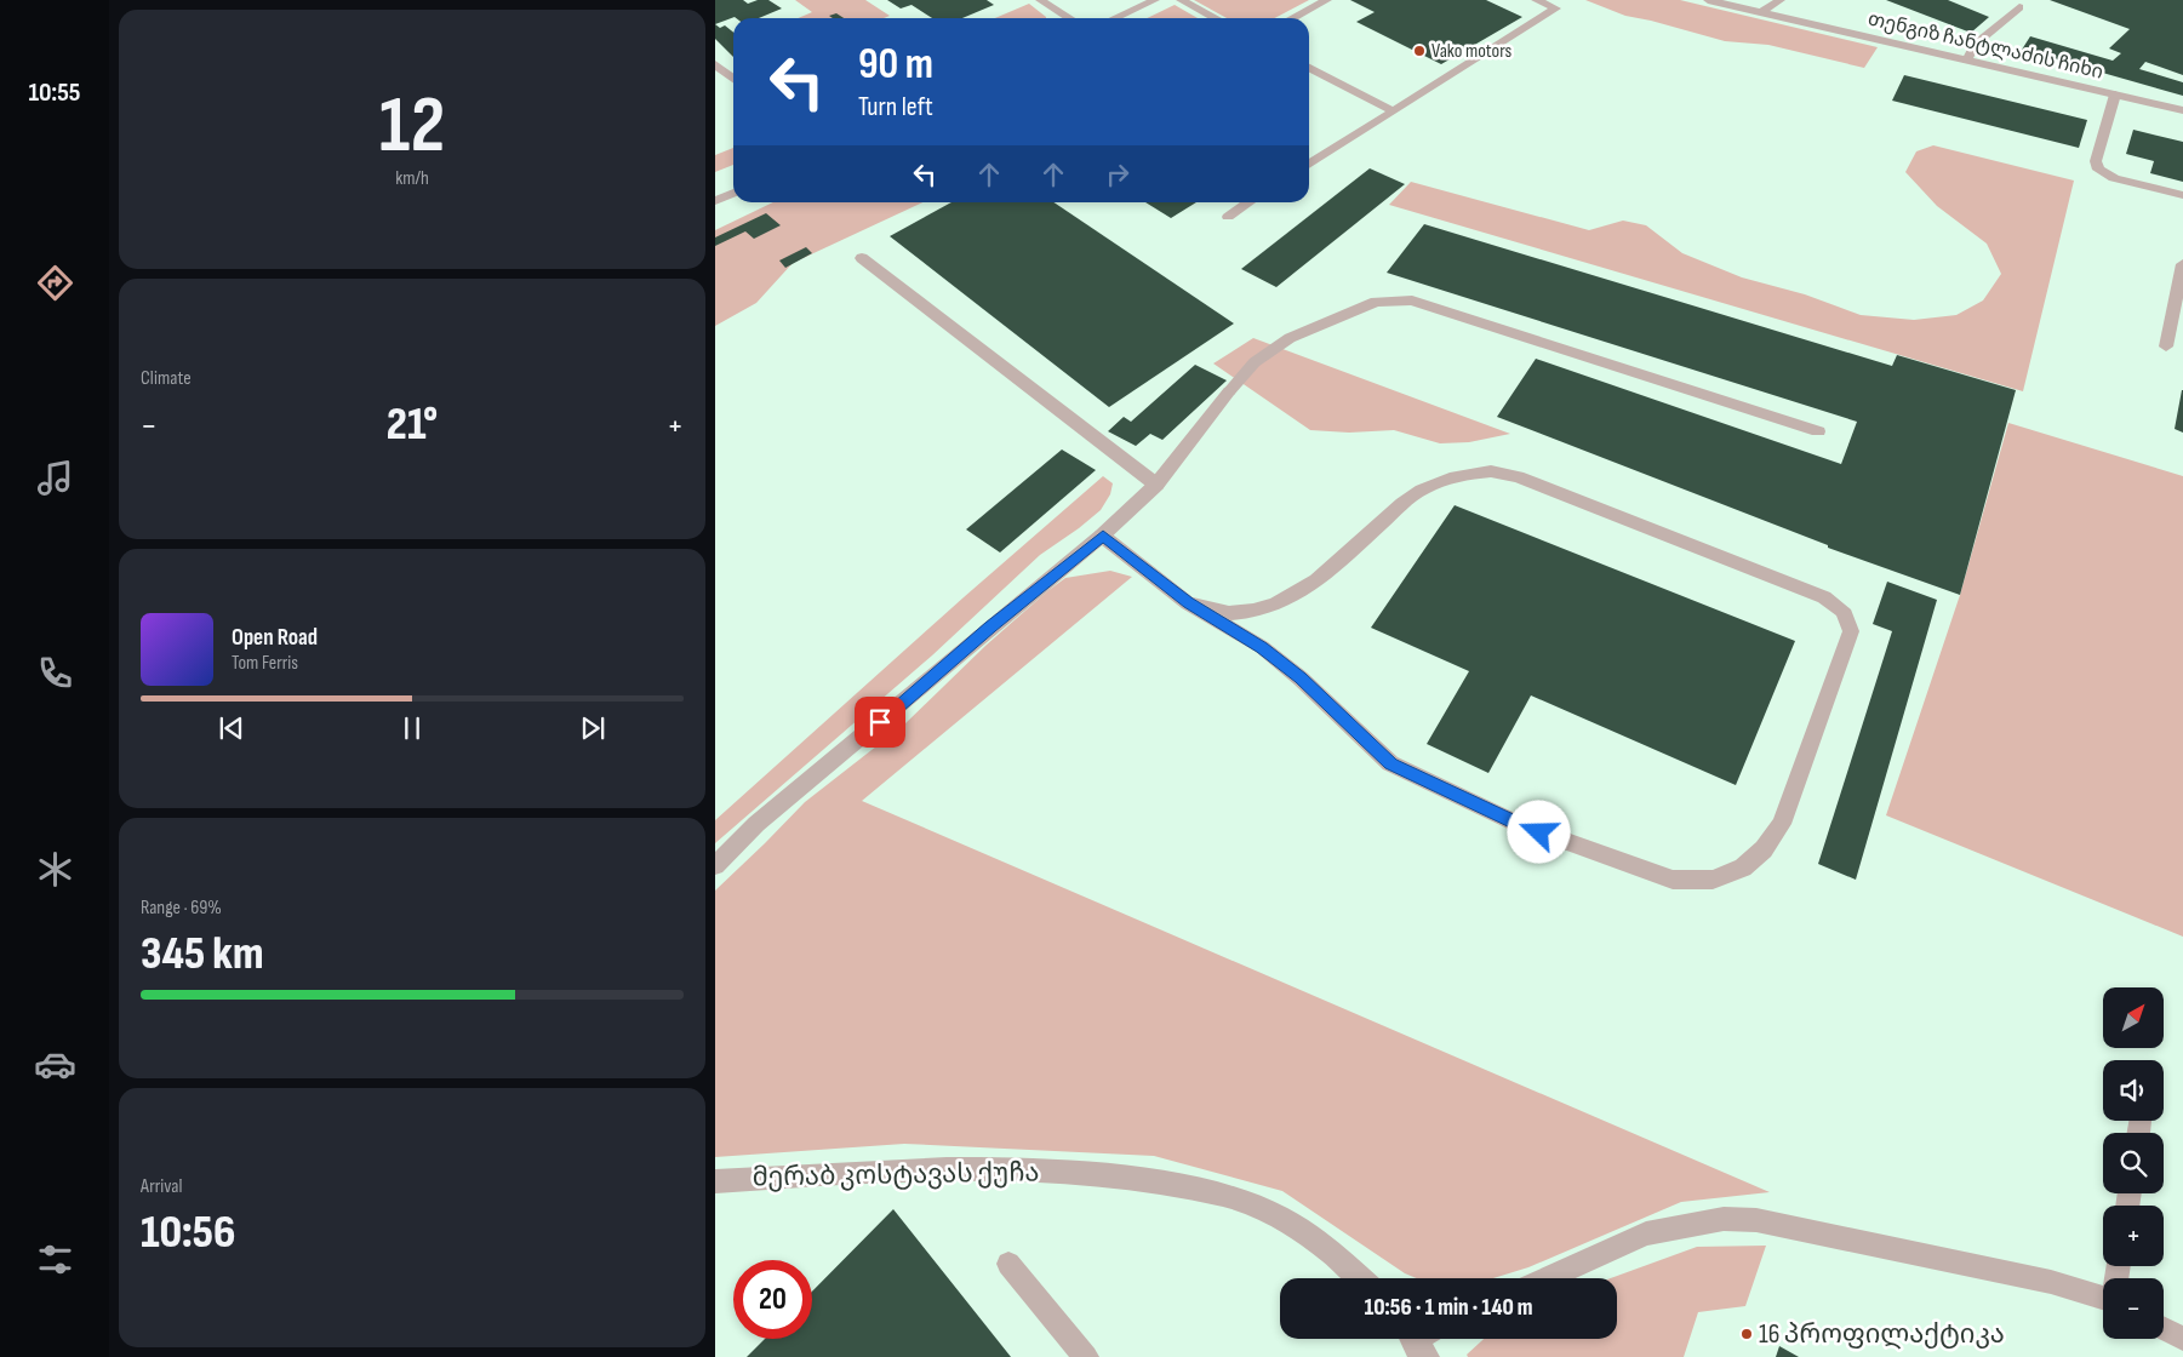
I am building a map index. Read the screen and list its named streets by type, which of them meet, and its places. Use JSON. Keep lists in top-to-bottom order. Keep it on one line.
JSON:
{"streets":{"street":["თენგიზ ჩანტლაძის ჩიხი","მერაბ კოსტავას ქუჩა"]},"places":["Vako motors","16 პროფილაქტიკა"],"north":"top right","page":{"tabs":"10:55","tile":[["12","km/h"],"Climate",["Range · 69%","345 km"],["Arrival","10:56"]],"turn":["90 m","Turn left"],"heat":["−","21°","+"],"song":["Open Road","Tom Ferris"],"map_buttons":["+","−"],"limit":"20","trip":"10:56 · 1 min · 140 m"}}
